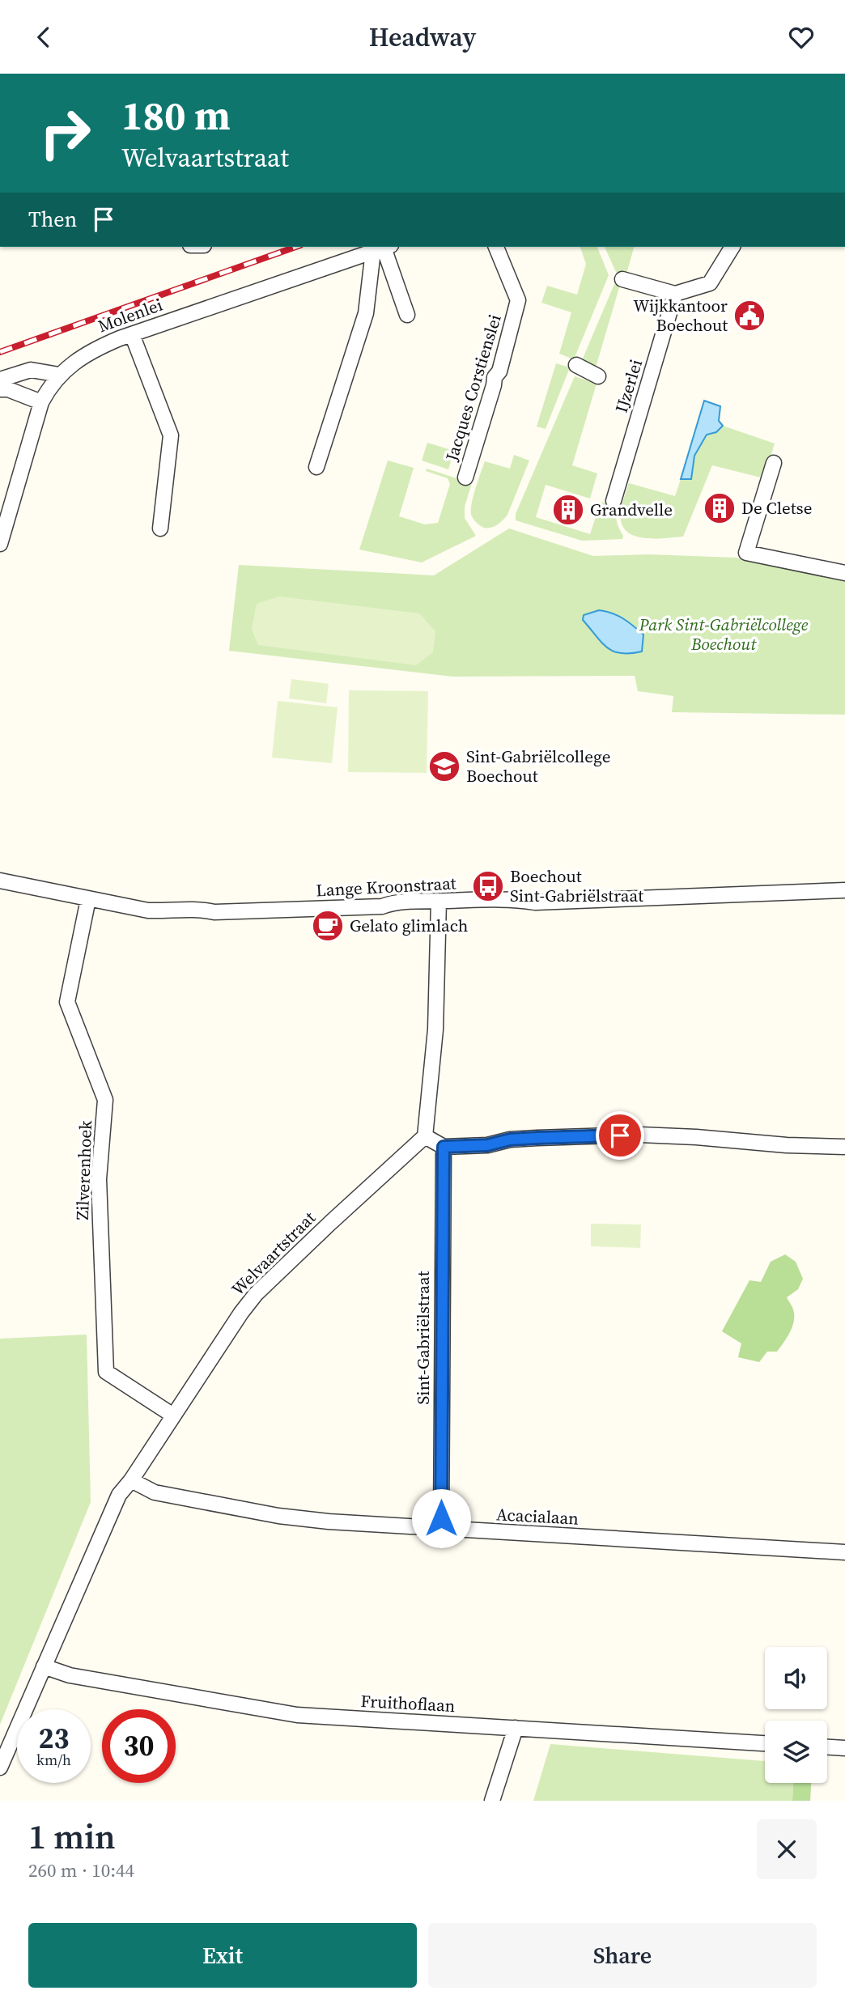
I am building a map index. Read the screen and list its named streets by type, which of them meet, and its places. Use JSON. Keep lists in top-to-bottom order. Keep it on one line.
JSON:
{"streets":{"street":["Molenlei","IJzerlei","Jacques Corstienslei","Lange Kroonstraat","Zilverenhoek","Welvaartstraat","Sint-Gabriëlstraat","Acacialaan","Fruithoflaan"]},"crossings":[["Lange Kroonstraat","Zilverenhoek"],["Zilverenhoek","Welvaartstraat"],["Welvaartstraat","Acacialaan"],["Welvaartstraat","Fruithoflaan"],["Sint-Gabriëlstraat","Acacialaan"]],"parks":["Park Sint-Gabriëlcollege Boechout"],"places":{"public building":["Wijkkantoor Boechout"],"building":["De Cletse","Grandvelle"],"school or university":["Sint-Gabriëlcollege Boechout"],"bus stop":["Boechout Sint-Gabriëlstraat"],"cafe":["Gelato glimlach"]},"page":{"header":"Headway","turn":["180 m","Welvaartstraat"],"then":"Then","speed":"23 km/h","limit":"30","heading":["1 min","260 m · 10:44"],"buttons":["Exit","Share"]}}
